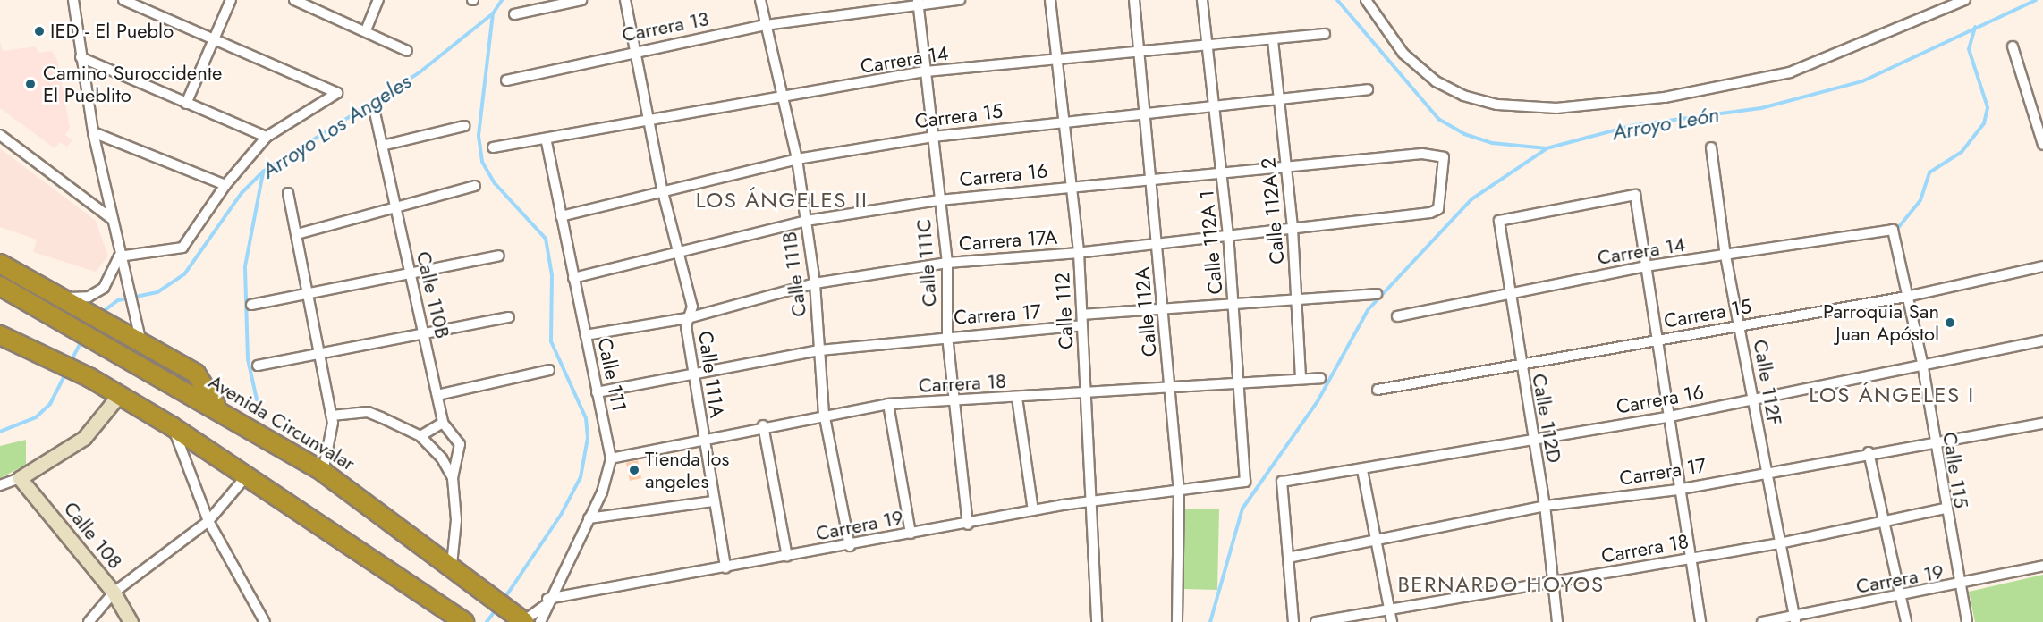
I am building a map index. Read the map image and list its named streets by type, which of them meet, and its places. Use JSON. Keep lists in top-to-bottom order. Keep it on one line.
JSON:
{"streets":{"highway":["Avenida Circunvalar"],"street":["Carrera 13","Carrera 14","Carrera 15","Carrera 16","Calle 112A 2","Carrera 17A","Calle 112A 1","Calle 111C","Calle 111B","Calle 110B","Calle 112","Calle 112A","Carrera 17","Calle 111","Calle 111A","Calle 112F","Carrera 18","Calle 112D","Calle 115","Carrera 19","Calle 108"]},"crossings":[["Carrera 13","Calle 111C"],["Carrera 13","Calle 111B"],["Carrera 13","Calle 111A"],["Carrera 14","Calle 112A 2"],["Carrera 14","Calle 112A 1"],["Carrera 14","Calle 111C"],["Carrera 14","Calle 111B"],["Carrera 14","Calle 112"],["Carrera 14","Calle 112A"],["Carrera 14","Calle 111"],["Carrera 14","Calle 111A"],["Carrera 14","Calle 112F"],["Carrera 14","Calle 112D"],["Carrera 14","Calle 115"],["Carrera 15","Calle 112A 2"],["Carrera 15","Calle 112A 1"],["Carrera 15","Calle 111C"],["Carrera 15","Calle 111B"],["Carrera 15","Calle 112"],["Carrera 15","Calle 112A"],["Carrera 15","Calle 111"],["Carrera 15","Calle 111A"],["Carrera 15","Calle 112F"],["Carrera 15","Calle 112D"],["Carrera 15","Calle 115"],["Carrera 16","Calle 112A 2"],["Carrera 16","Carrera 17A"],["Carrera 16","Calle 112A 1"],["Carrera 16","Calle 111C"],["Carrera 16","Calle 111B"],["Carrera 16","Calle 112"],["Carrera 16","Calle 112A"],["Carrera 16","Carrera 17"],["Carrera 16","Calle 111"],["Carrera 16","Calle 111A"],["Carrera 16","Calle 112F"],["Carrera 16","Calle 112D"],["Carrera 16","Calle 115"],["Calle 112A 2","Carrera 17A"],["Calle 112A 2","Carrera 18"],["Carrera 17A","Calle 112A 1"],["Carrera 17A","Calle 111C"],["Carrera 17A","Calle 111B"],["Carrera 17A","Calle 112"],["Carrera 17A","Calle 112A"],["Carrera 17A","Calle 111"],["Carrera 17A","Calle 111A"],["Calle 112A 1","Calle 112A"],["Calle 112A 1","Carrera 18"],["Calle 112A 1","Carrera 19"],["Calle 111C","Carrera 17"],["Calle 111C","Carrera 18"],["Calle 111C","Carrera 19"],["Calle 111B","Carrera 17"],["Calle 111B","Carrera 18"],["Calle 111B","Carrera 19"],["Calle 110B","Avenida Circunvalar"],["Calle 112","Carrera 17"],["Calle 112","Carrera 18"],["Calle 112","Carrera 19"],["Calle 112A","Carrera 18"],["Calle 112A","Carrera 19"],["Carrera 17","Calle 111"],["Carrera 17","Calle 111A"],["Carrera 17","Calle 112F"],["Carrera 17","Calle 112D"],["Carrera 17","Calle 115"],["Calle 111","Carrera 18"],["Calle 111A","Carrera 18"],["Calle 111A","Carrera 19"],["Calle 112F","Carrera 18"],["Calle 112F","Carrera 19"],["Carrera 18","Calle 112D"],["Carrera 18","Calle 115"],["Calle 115","Carrera 19"]],"districts":["LOS ÁNGELES II","LOS ÁNGELES I","BERNARDO HOYOS"],"water":["Arroyo León","Arroyo Los Angeles"],"places":["IED - El Pueblo","Camino Suroccidente El Pueblito","Parroquia San Juan Apóstol","Tienda los angeles"]}
